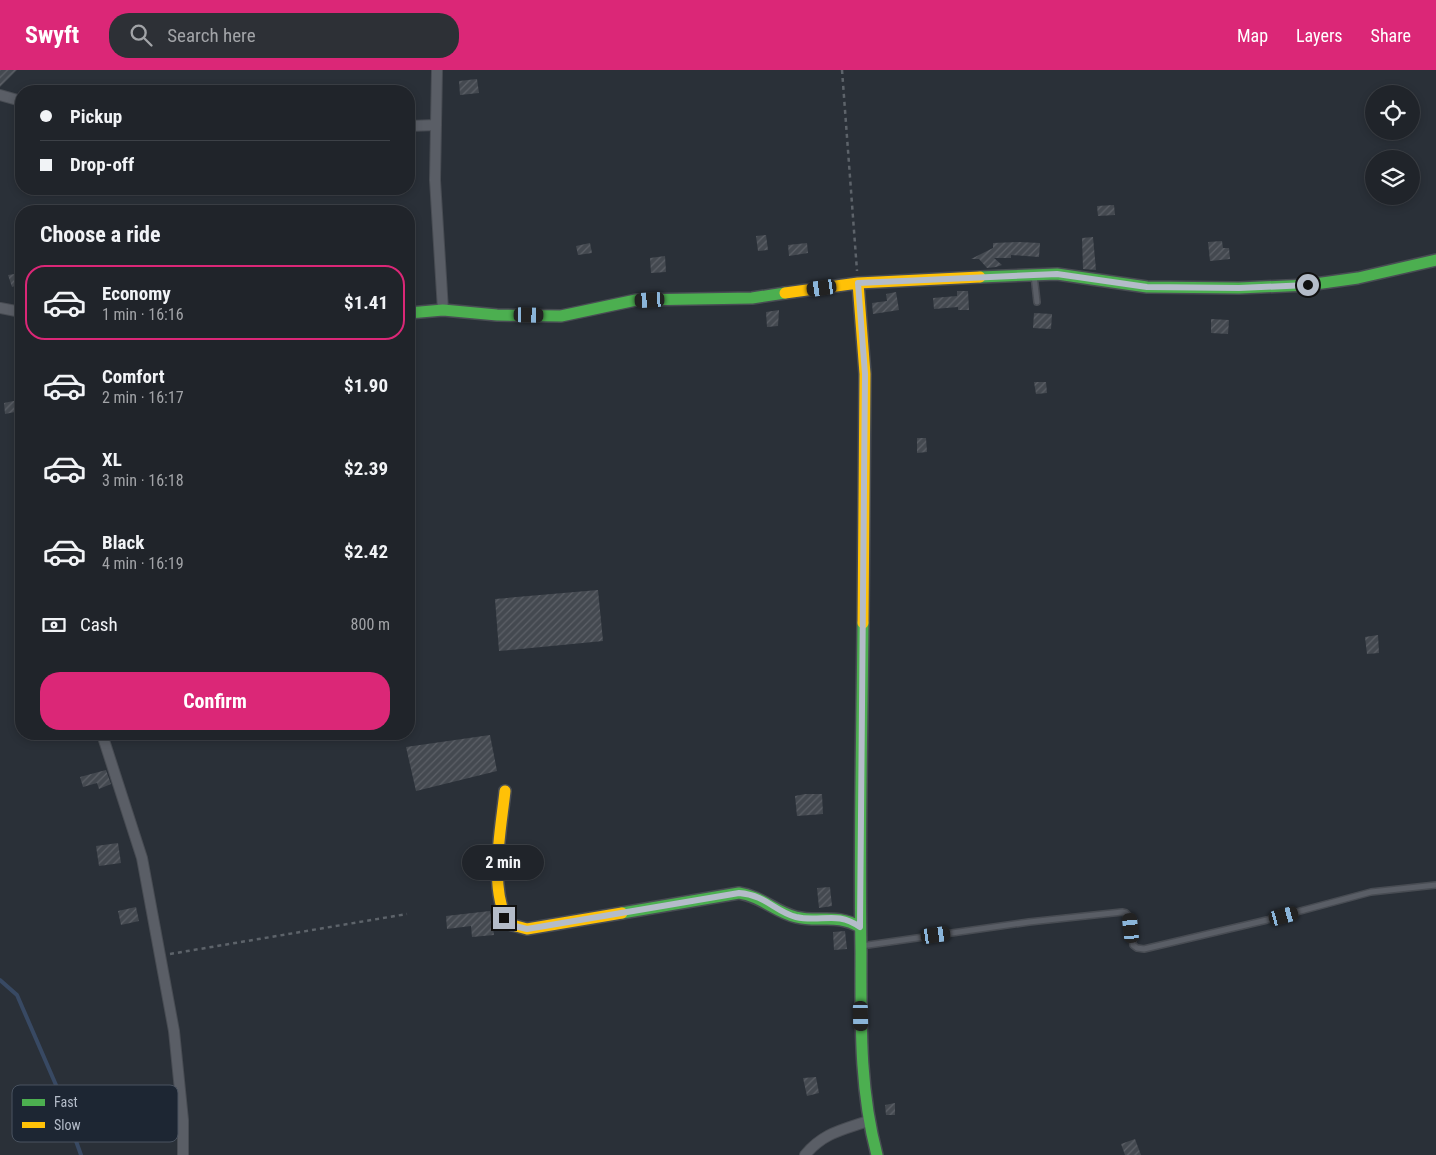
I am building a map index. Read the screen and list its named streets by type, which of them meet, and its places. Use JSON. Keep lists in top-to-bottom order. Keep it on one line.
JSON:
{"legend":["Fast","Slow"],"page":{"header":"Swyft","search":"Search here","nav":["Map","Layers","Share"],"banner":["Pickup","Drop-off"],"heading":"Choose a ride","list":[{"name":"Economy","note":"1 min · 16:16","value":"$1.41"},{"name":"Comfort","note":"2 min · 16:17","value":"$1.90"},{"name":"XL","note":"3 min · 16:18","value":"$2.39"},{"name":"Black","note":"4 min · 16:19","value":"$2.42"}],"pay":["Cash","800 m"],"buttons":"Confirm","bubble":"2 min"}}
